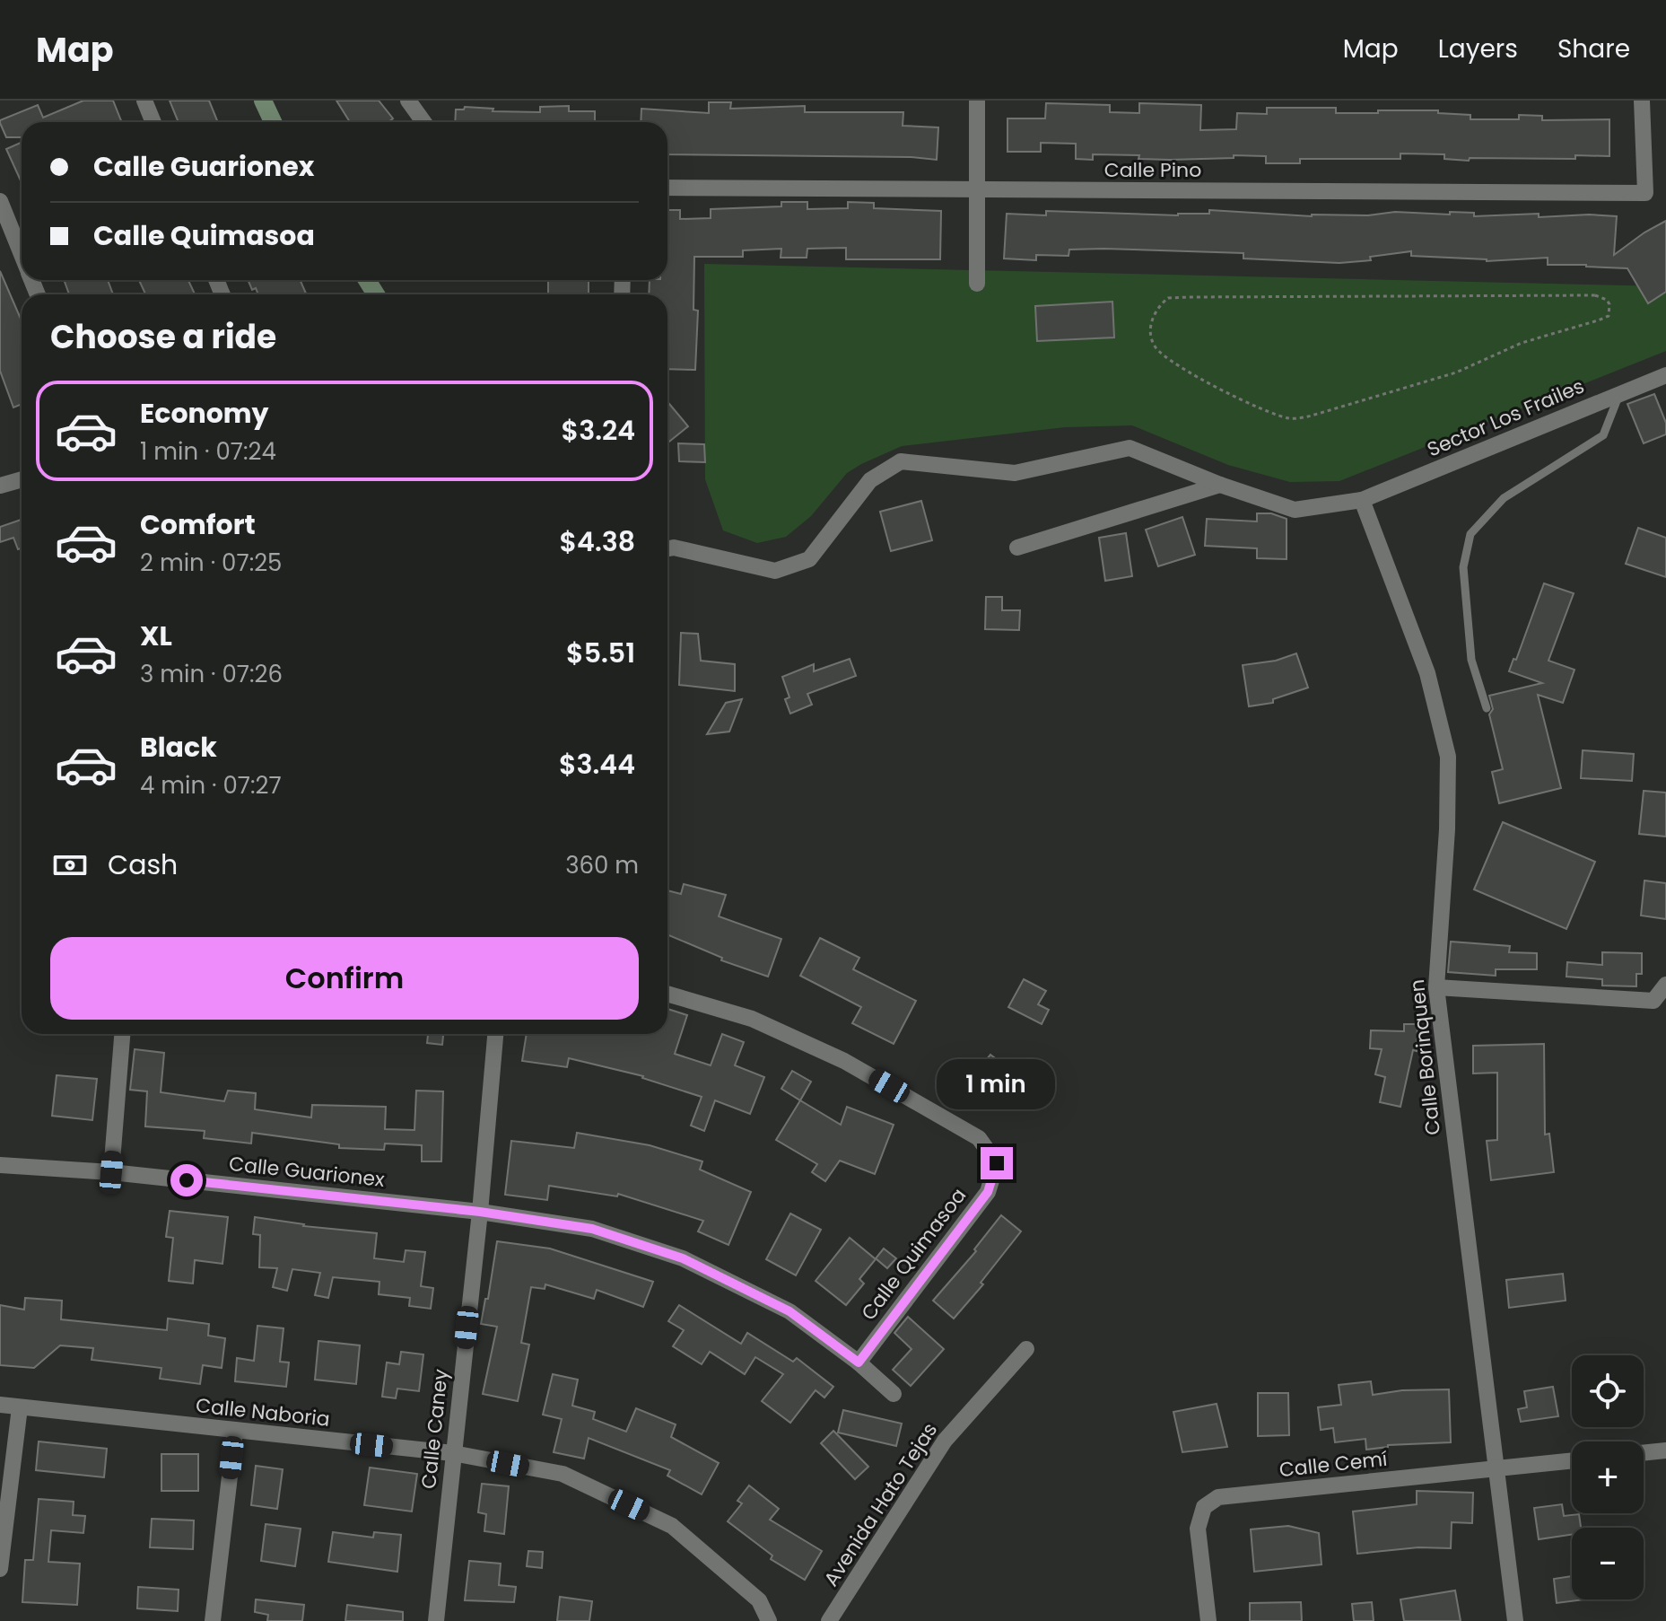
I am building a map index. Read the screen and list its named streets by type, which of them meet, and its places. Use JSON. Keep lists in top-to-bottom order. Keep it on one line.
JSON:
{"streets":{"street":["Calle Pino","Sector Los Frailes","Calle Borinquen","Calle Guarionex","Calle Quimasoa","Calle Naboria","Calle Caney","Calle Cemí","Avenida Hato Tejas"]},"crossings":[["Sector Los Frailes","Calle Borinquen"],["Calle Borinquen","Calle Cemí"],["Calle Guarionex","Calle Quimasoa"],["Calle Guarionex","Calle Caney"],["Calle Naboria","Calle Caney"]],"page":{"header":"Map","nav":["Map","Layers","Share"],"banner":["Calle Guarionex","Calle Quimasoa"],"heading":"Choose a ride","list":[{"name":"Economy","note":"1 min · 07:24","value":"$3.24"},{"name":"Comfort","note":"2 min · 07:25","value":"$4.38"},{"name":"XL","note":"3 min · 07:26","value":"$5.51"},{"name":"Black","note":"4 min · 07:27","value":"$3.44"}],"pay":["Cash","360 m"],"buttons":"Confirm","bubble":"1 min","map_buttons":["+","−"]}}
